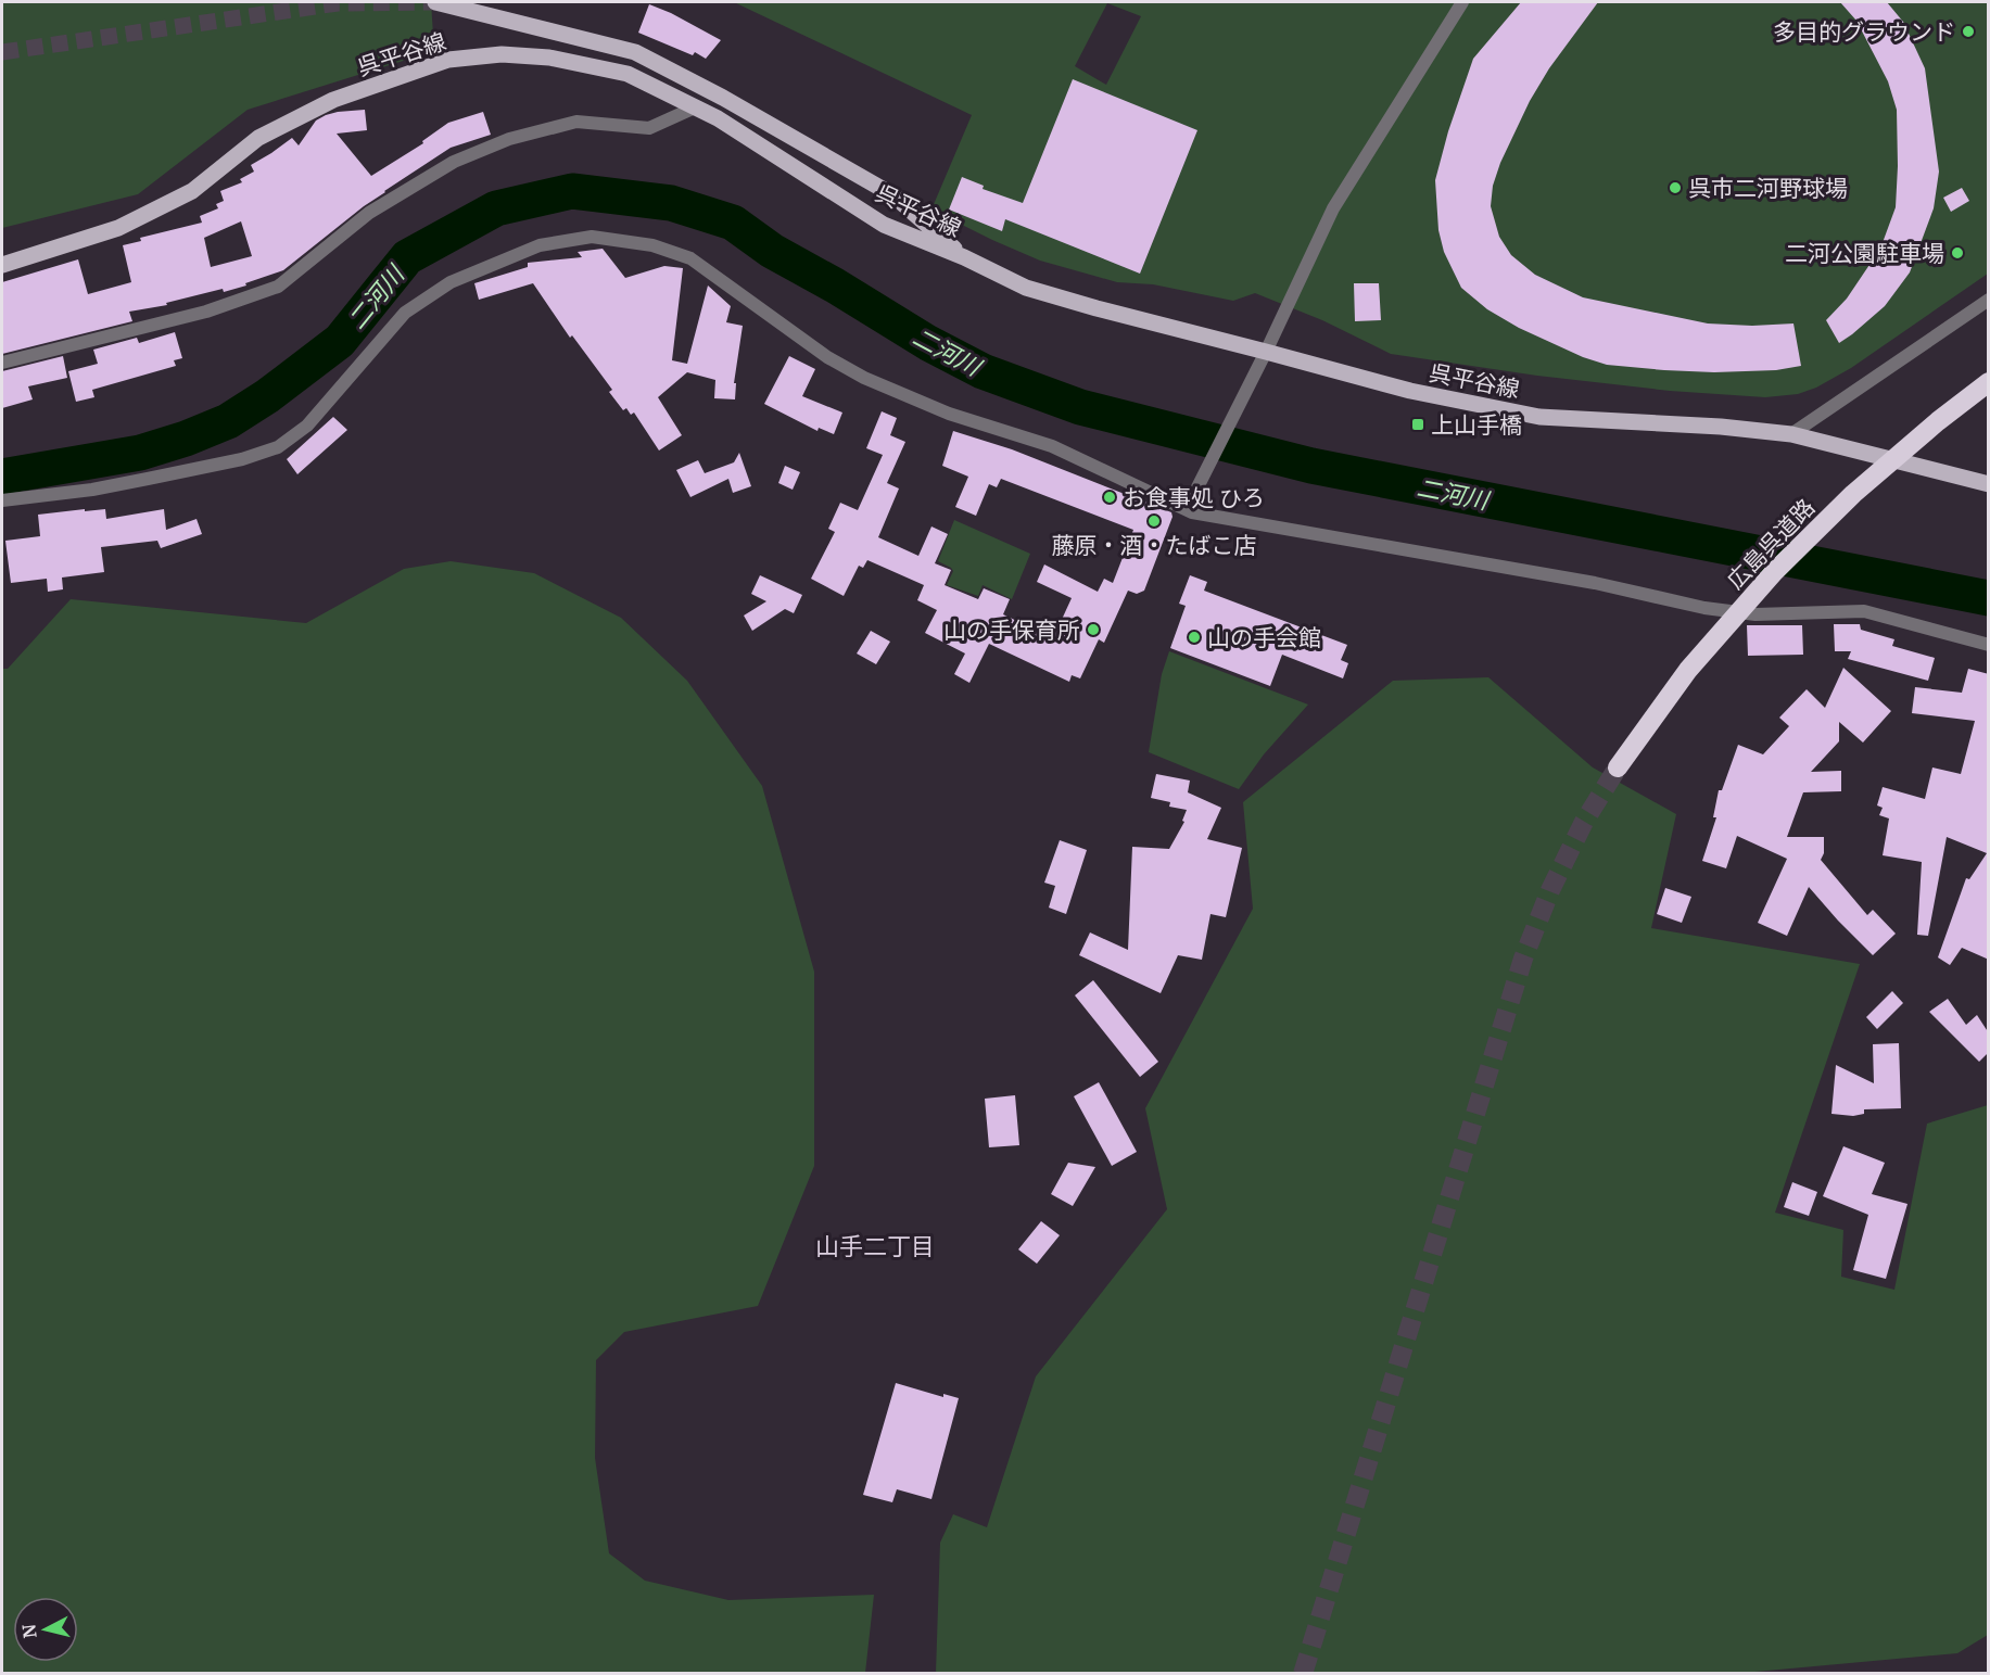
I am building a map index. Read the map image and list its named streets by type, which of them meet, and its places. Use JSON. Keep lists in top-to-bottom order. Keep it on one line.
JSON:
{"streets":{"highway":["広島呉道路"],"main road":["呉平谷線"]},"districts":["山手二丁目"],"water":["二河川"],"places":{"other":["多目的グラウンド","呉市二河野球場","二河公園駐車場","お食事処 ひろ","藤原・酒・たばこ店","山の手保育所","山の手会館"],"transit":["上山手橋"]},"north":"left"}
